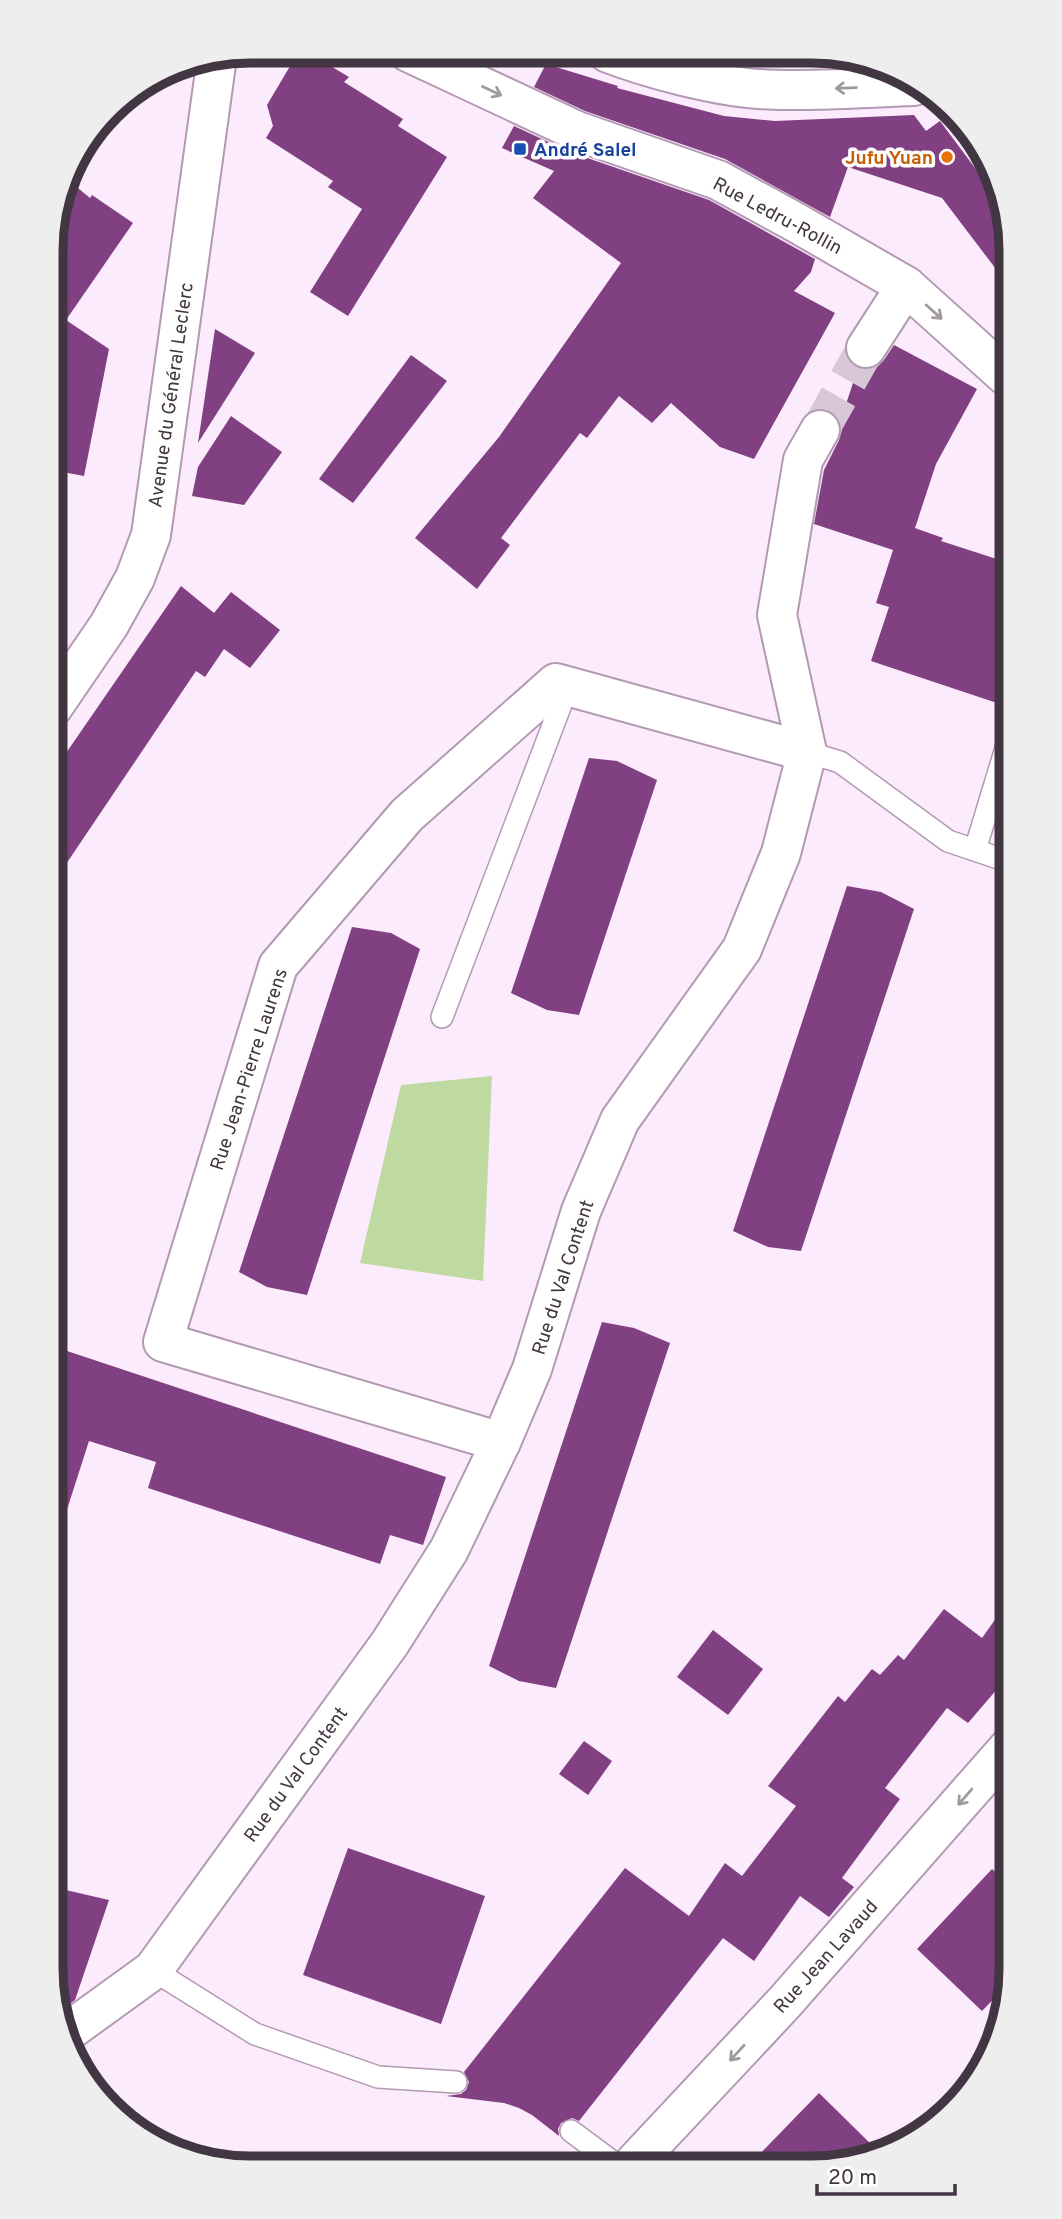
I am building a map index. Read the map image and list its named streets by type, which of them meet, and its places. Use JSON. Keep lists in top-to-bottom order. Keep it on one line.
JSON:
{"streets":{"street":["Rue Ledru-Rollin","Avenue du Général Leclerc","Rue Jean-Pierre Laurens","Rue du Val Content","Rue Jean Lavaud"]},"crossings":[["Rue Jean-Pierre Laurens","Rue du Val Content"]],"one_way":["Rue Jean Lavaud"],"places":{"transit":["André Salel"],"other":["Jufu Yuan"]},"scale_bar":"20 m"}
